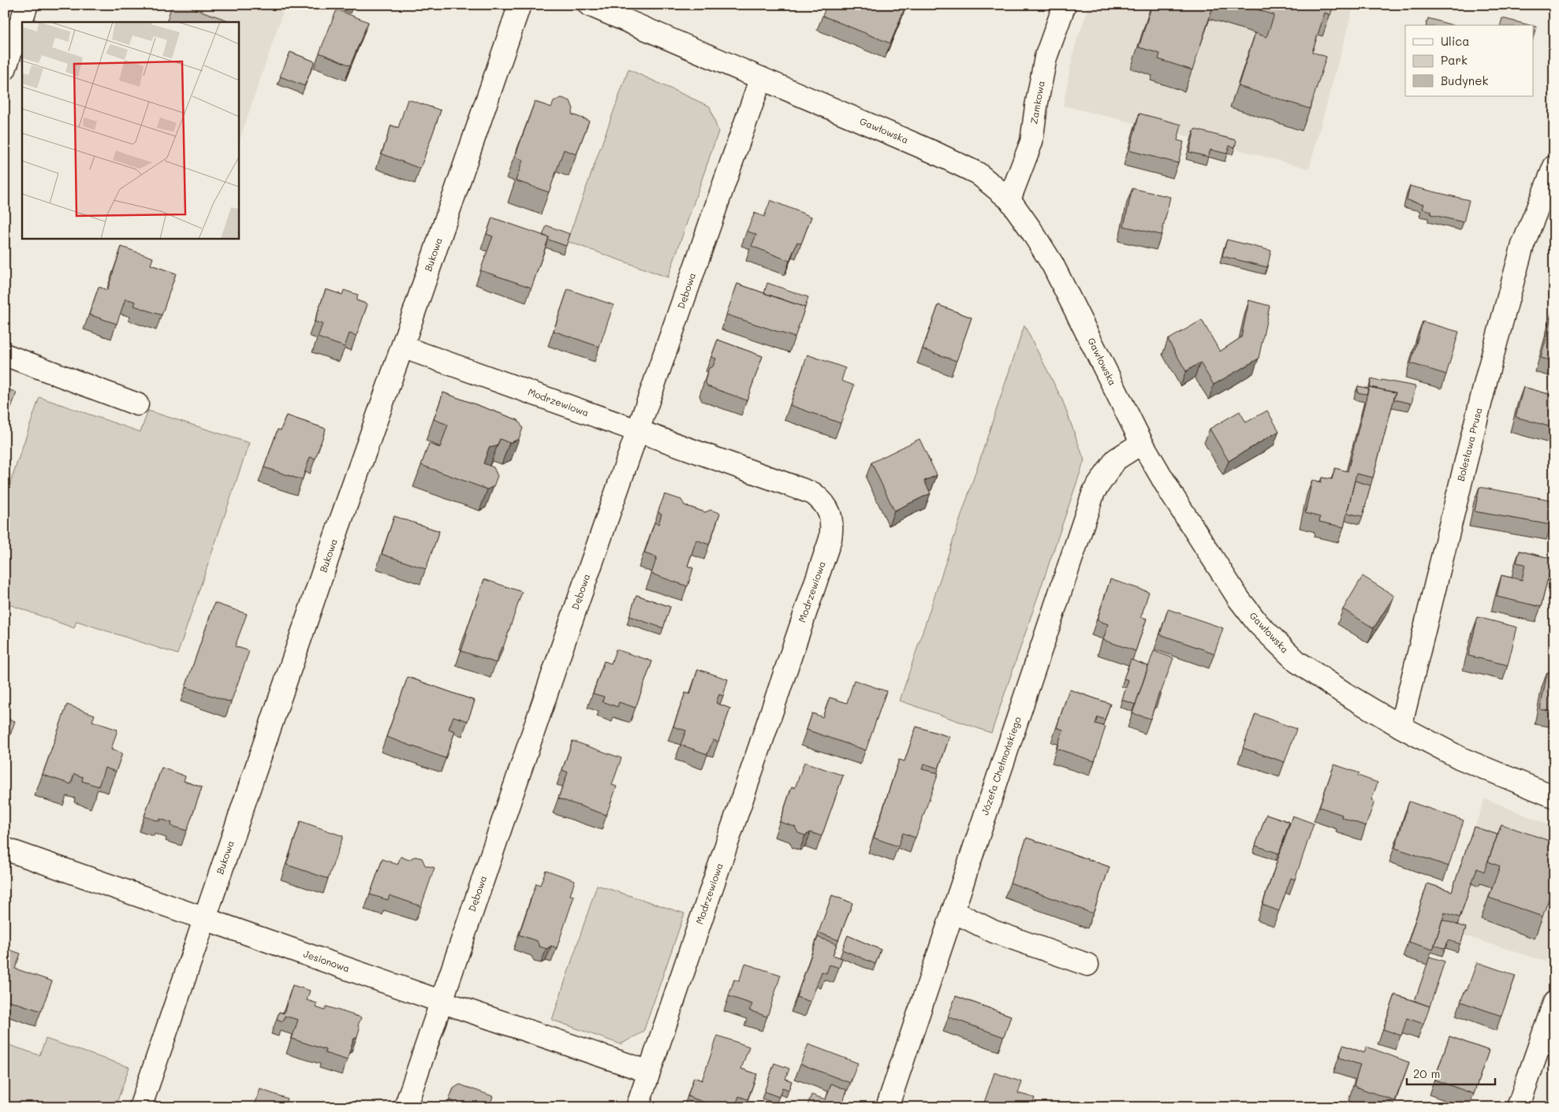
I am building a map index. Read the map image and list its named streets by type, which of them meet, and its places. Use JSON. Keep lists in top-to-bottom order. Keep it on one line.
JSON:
{"streets":{"street":["Zamkowa","Gawłowska","Bukowa","Dębowa","Modrzewiowa","Bolesława Prusa","Józefa Chełmońskiego","Jesionowa"]},"crossings":[["Zamkowa","Gawłowska"],["Gawłowska","Dębowa"],["Gawłowska","Bolesława Prusa"],["Gawłowska","Józefa Chełmońskiego"],["Bukowa","Modrzewiowa"],["Bukowa","Jesionowa"],["Dębowa","Modrzewiowa"],["Dębowa","Jesionowa"],["Modrzewiowa","Jesionowa"]],"legend":["Ulica","Park","Budynek"],"scale_bar":"20 m"}
